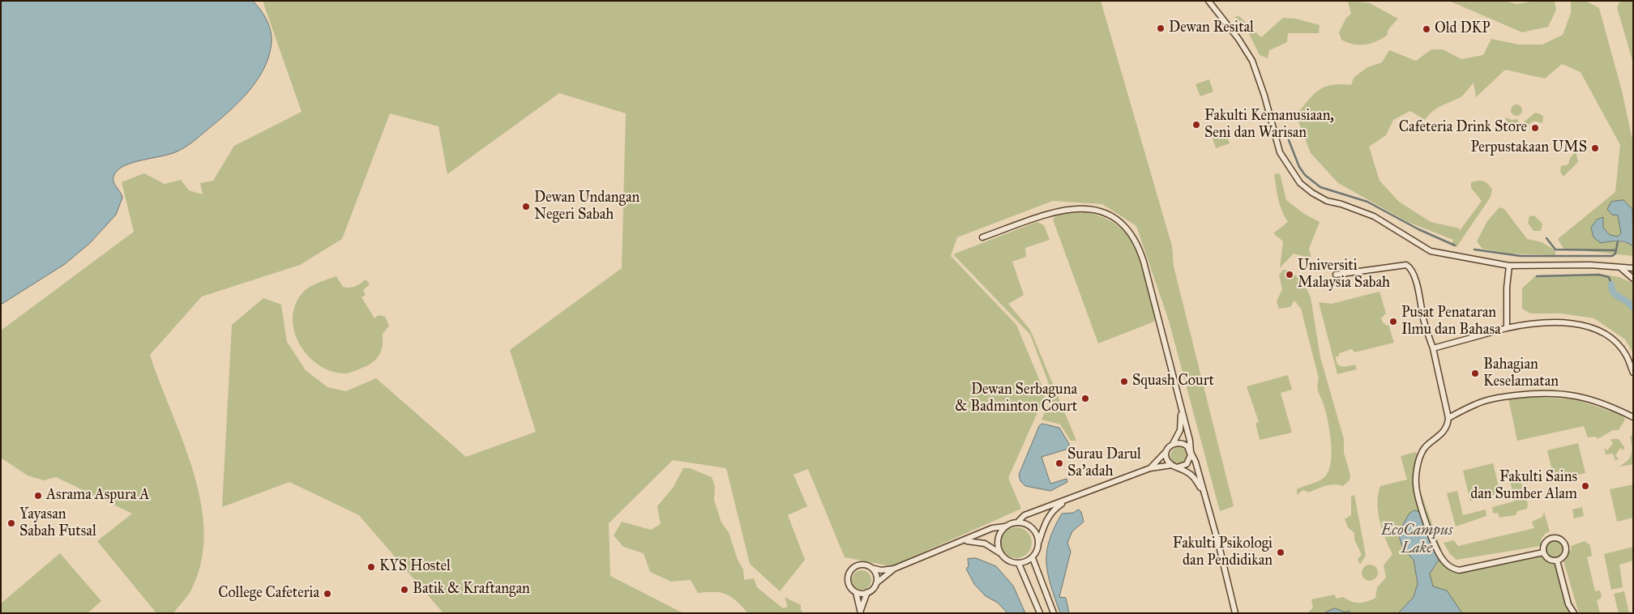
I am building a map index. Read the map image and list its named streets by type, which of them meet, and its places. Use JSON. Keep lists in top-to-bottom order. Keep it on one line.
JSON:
{"water":["EcoCampus Lake"],"places":["Dewan Resital","Old DKP","Fakulti Kemanusiaan, Seni dan Warisan","Cafeteria Drink Store","Perpustakaan UMS","Dewan Undangan Negeri Sabah","Universiti Malaysia Sabah","Pusat Penataran Ilmu dan Bahasa","Bahagian Keselamatan","Squash Court","Dewan Serbaguna & Badminton Court","Surau Darul Sa'adah","Fakulti Sains dan Sumber Alam","Asrama Aspura A","Yayasan Sabah Futsal","Fakulti Psikologi dan Pendidikan","KYS Hostel","Batik & Kraftangan","College Cafeteria"]}
